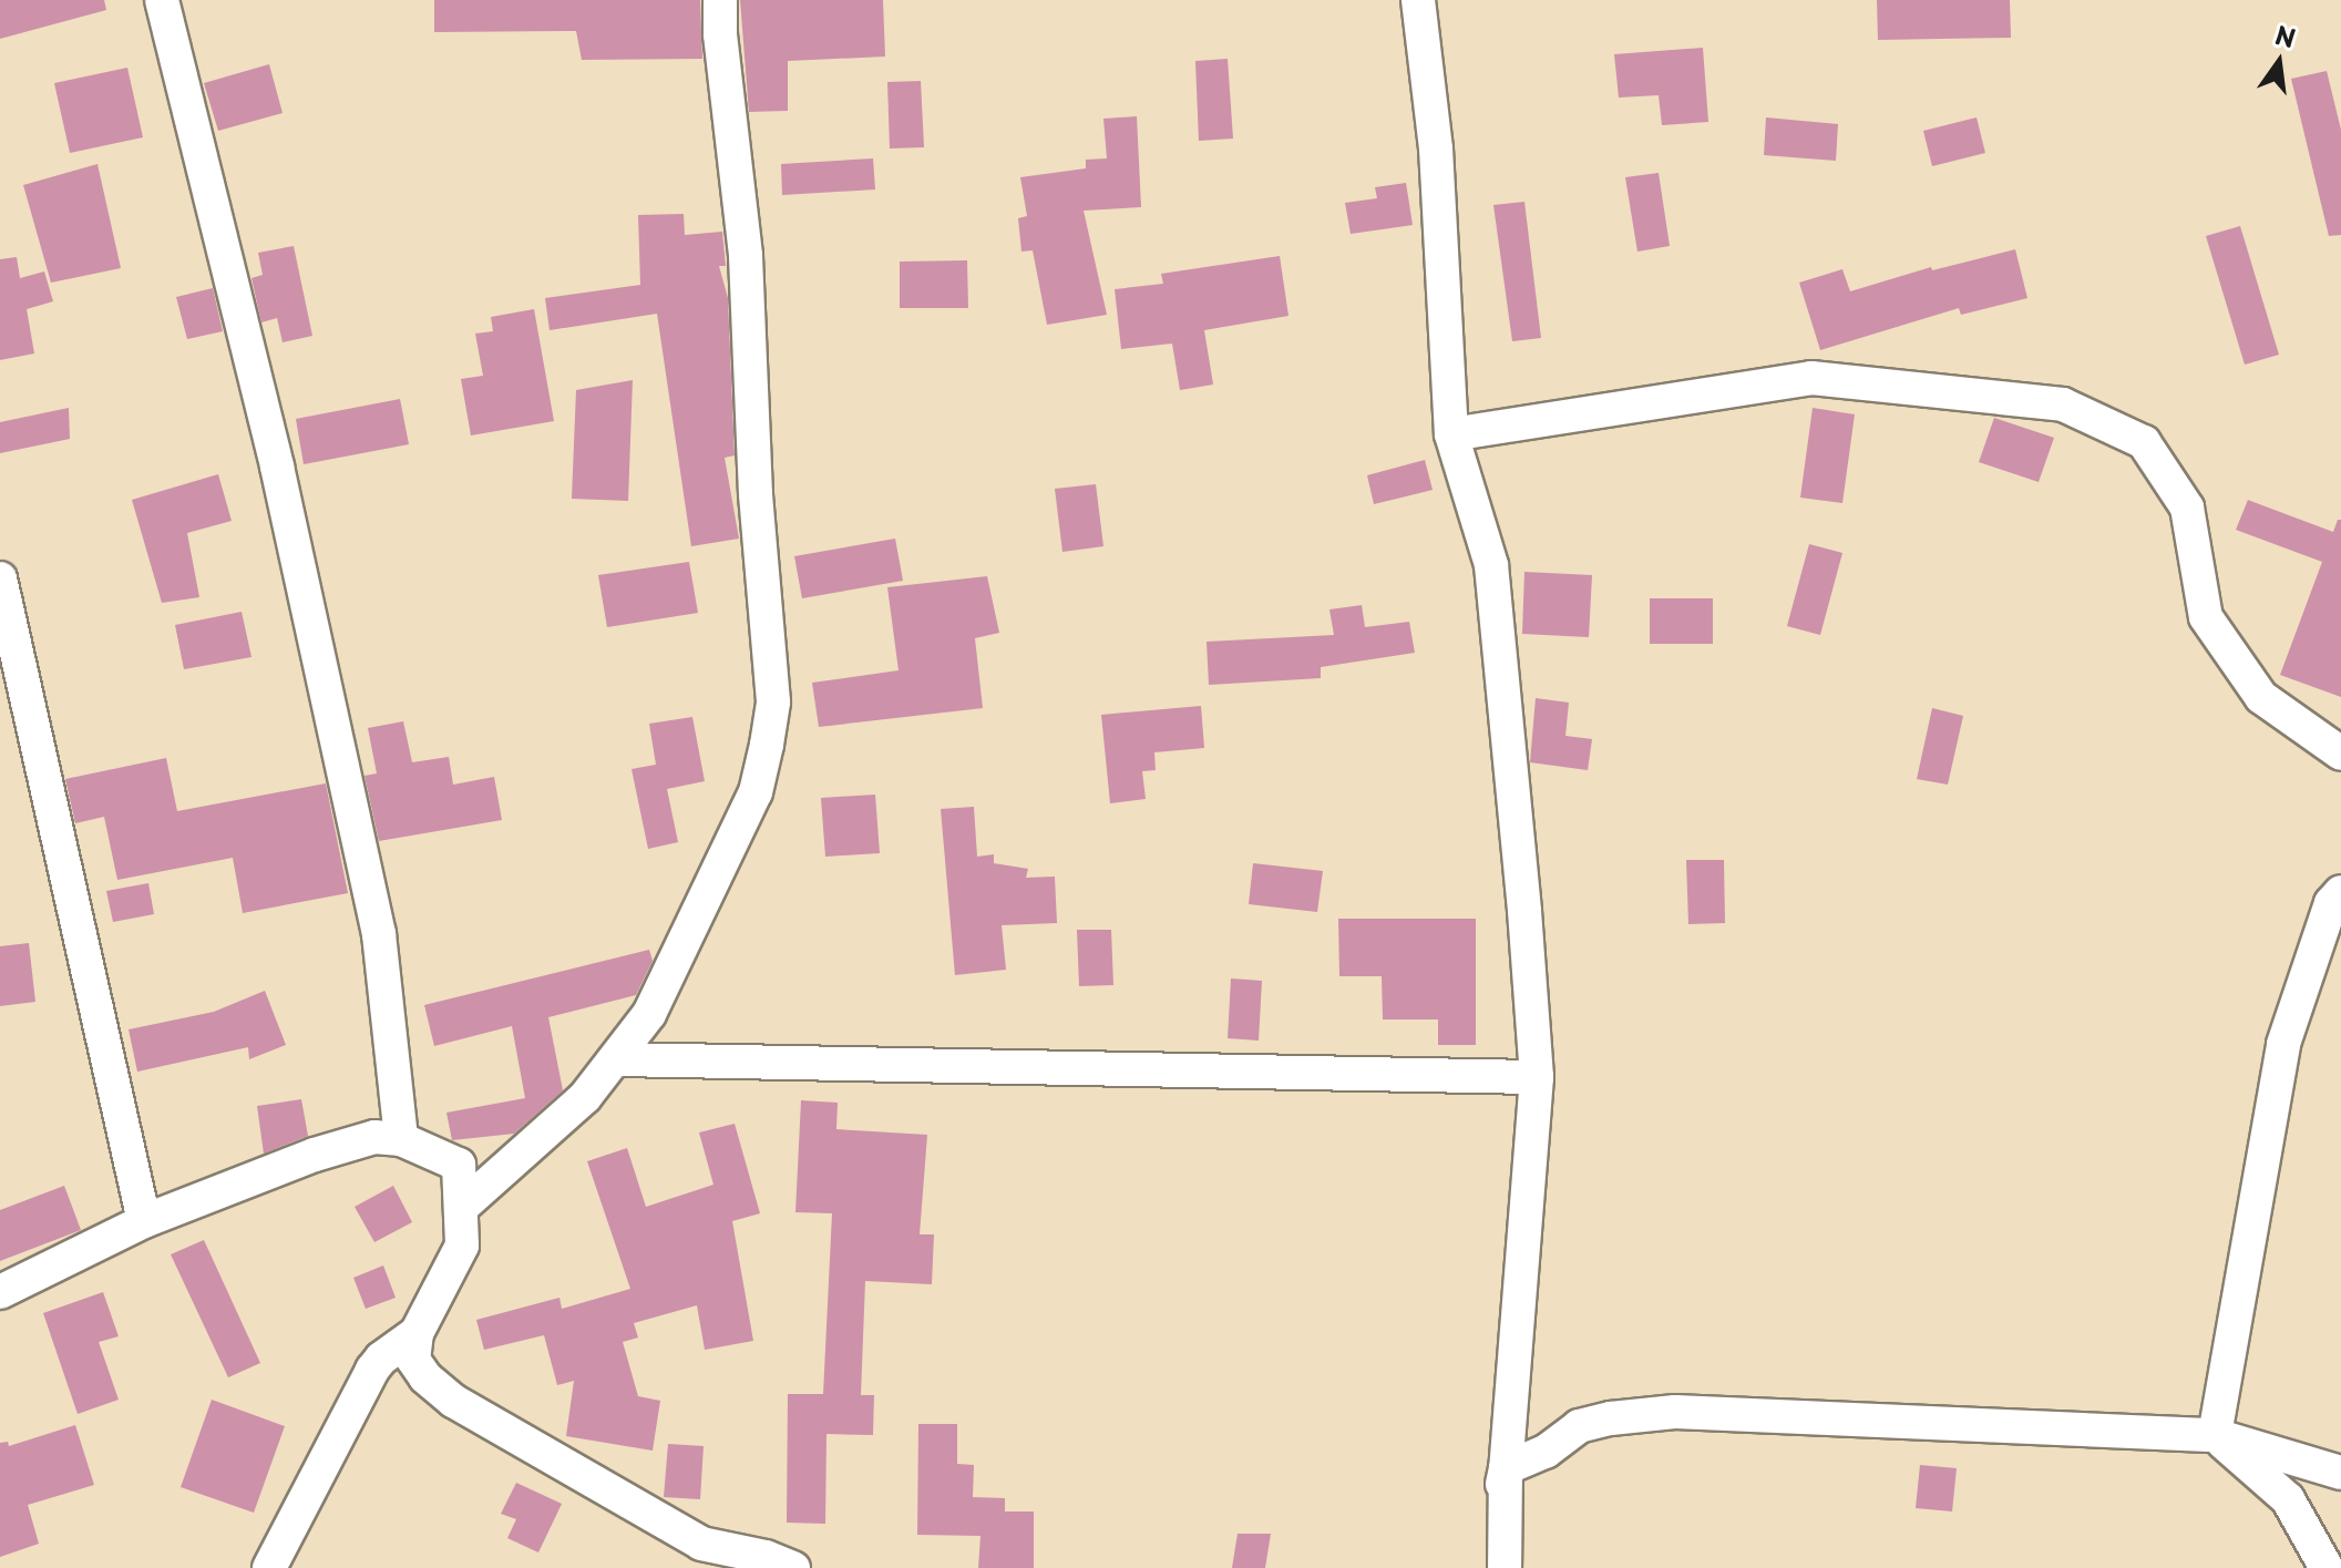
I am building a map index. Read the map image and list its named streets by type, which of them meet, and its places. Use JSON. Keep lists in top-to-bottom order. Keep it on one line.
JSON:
{"north":"top"}
